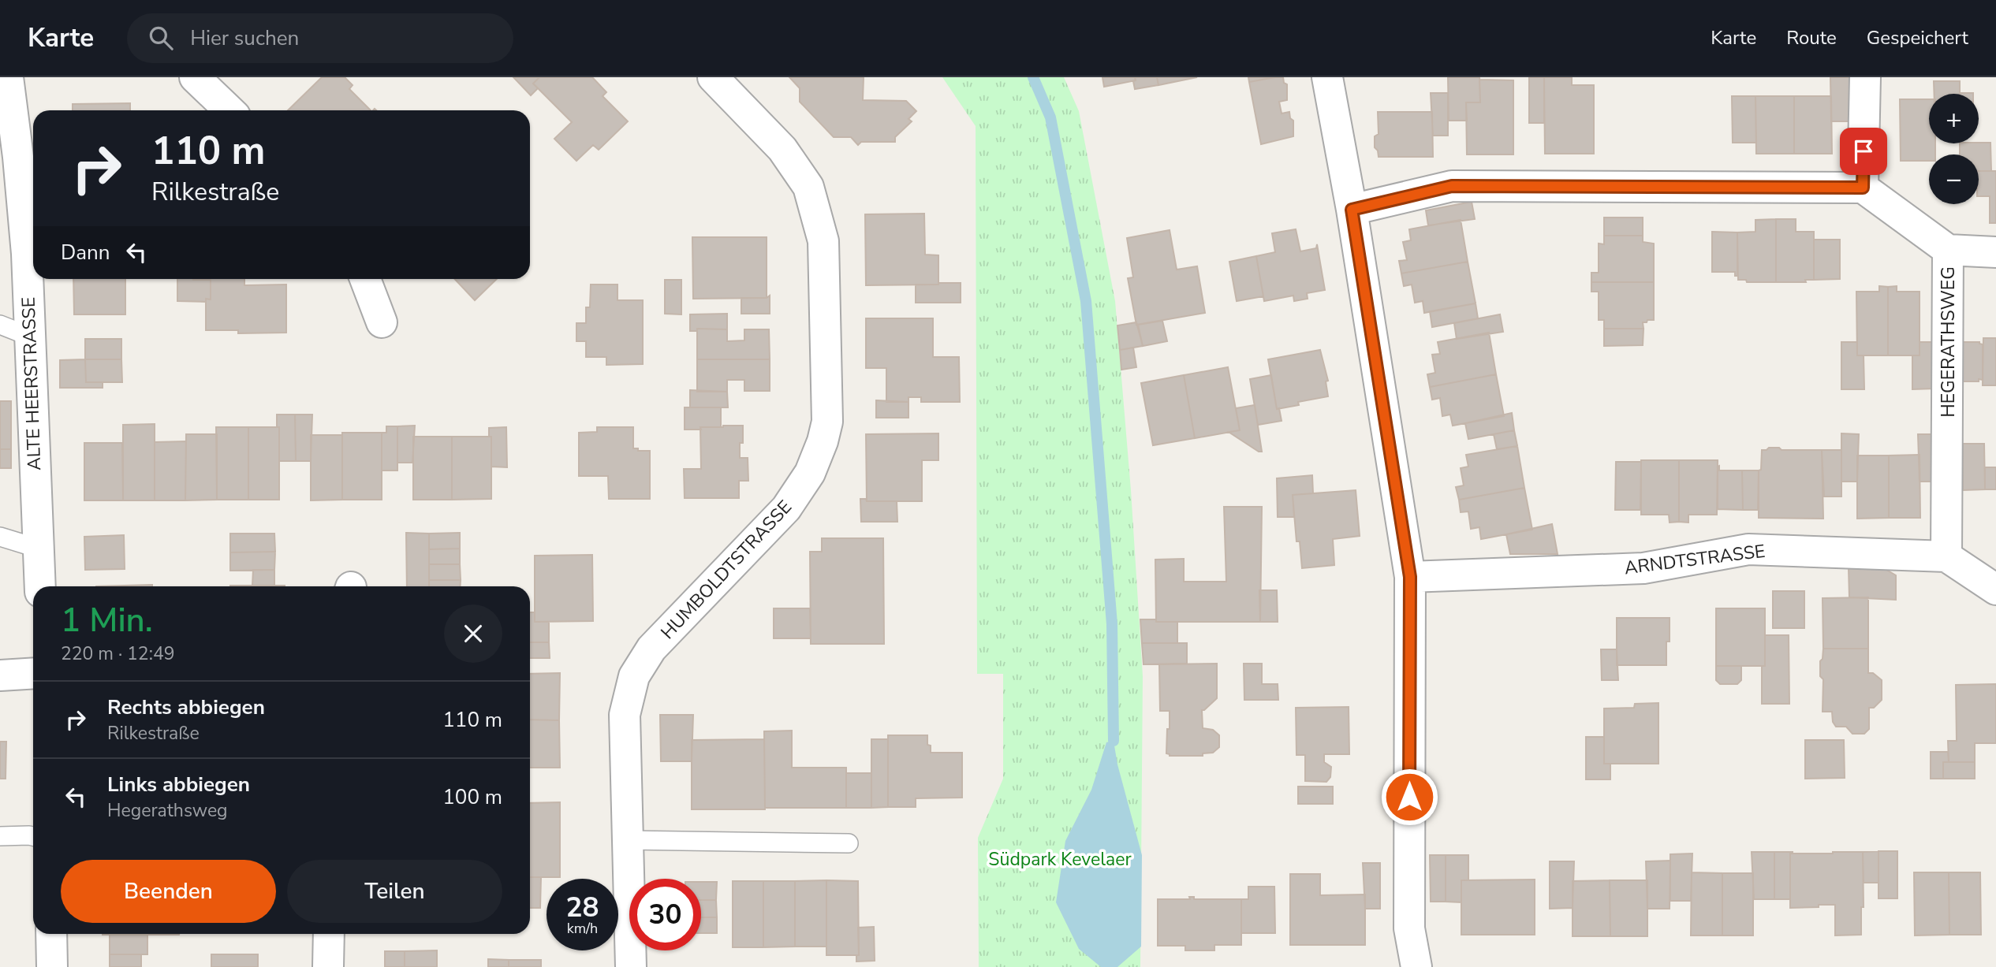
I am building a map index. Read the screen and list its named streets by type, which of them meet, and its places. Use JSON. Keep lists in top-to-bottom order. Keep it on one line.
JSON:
{"streets":{"street":["HEGERATHSWEG","ALTE HEERSTRASSE","ARNDTSTRASSE","HUMBOLDTSTRASSE"]},"crossings":[["HEGERATHSWEG","ARNDTSTRASSE"]],"parks":["Südpark Kevelaer"],"page":{"header":"Karte","search":"Hier suchen","nav":["Karte","Route","Gespeichert"],"map_buttons":["+","−"],"turn":["110 m","Rilkestraße"],"then":"Dann","heading":["1 Min.","220 m · 12:49"],"list":[{"name":"Rechts abbiegen","note":"Rilkestraße","value":"110 m"},{"name":"Links abbiegen","note":"Hegerathsweg","value":"100 m"}],"buttons":["Beenden","Teilen"],"speed":"28 km/h","limit":"30"}}
